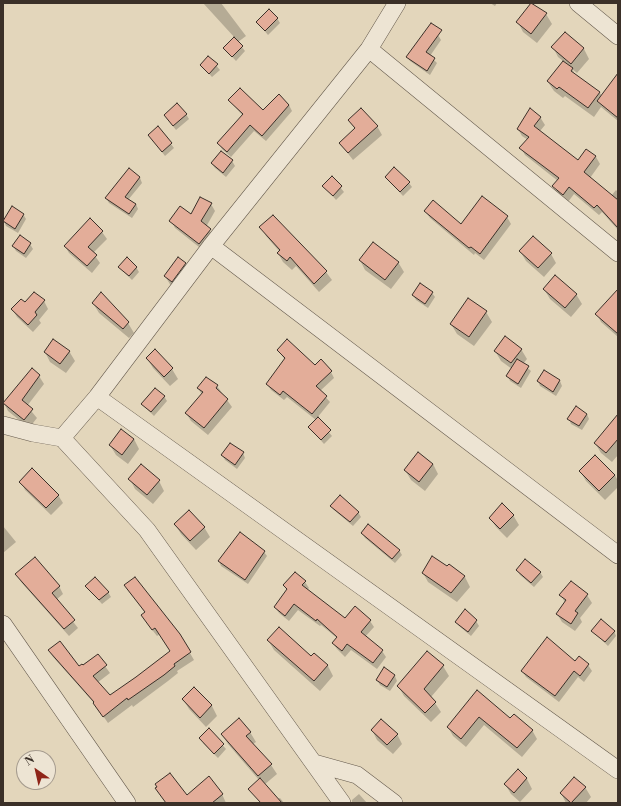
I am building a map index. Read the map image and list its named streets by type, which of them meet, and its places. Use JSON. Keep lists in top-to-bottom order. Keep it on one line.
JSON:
{"north":"top left"}
